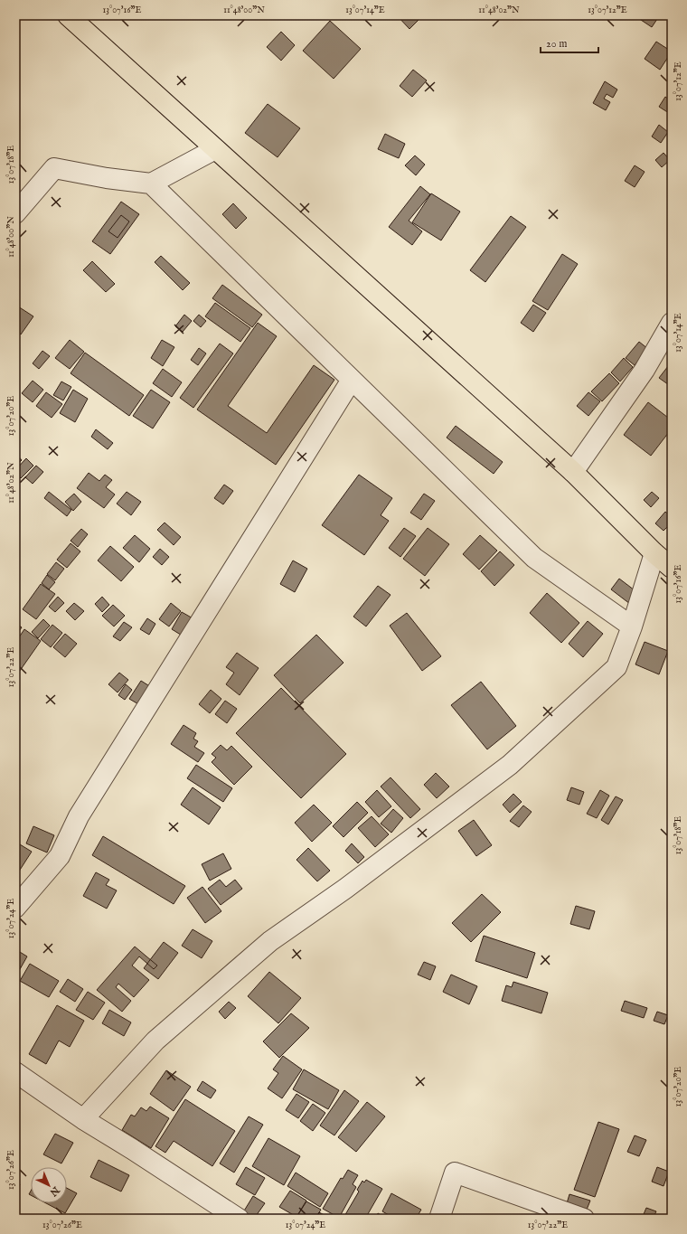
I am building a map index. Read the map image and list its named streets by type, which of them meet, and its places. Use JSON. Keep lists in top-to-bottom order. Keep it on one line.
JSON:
{"scale_bar":"20 m","north":"bottom right","coordinates":["13°07'16\"E","11°48'00\"N","13°07'14\"E","11°48'02\"N","13°07'12\"E","13°07'18\"E","13°07'20\"E","13°07'22\"E","13°07'24\"E","13°07'26\"E"]}
